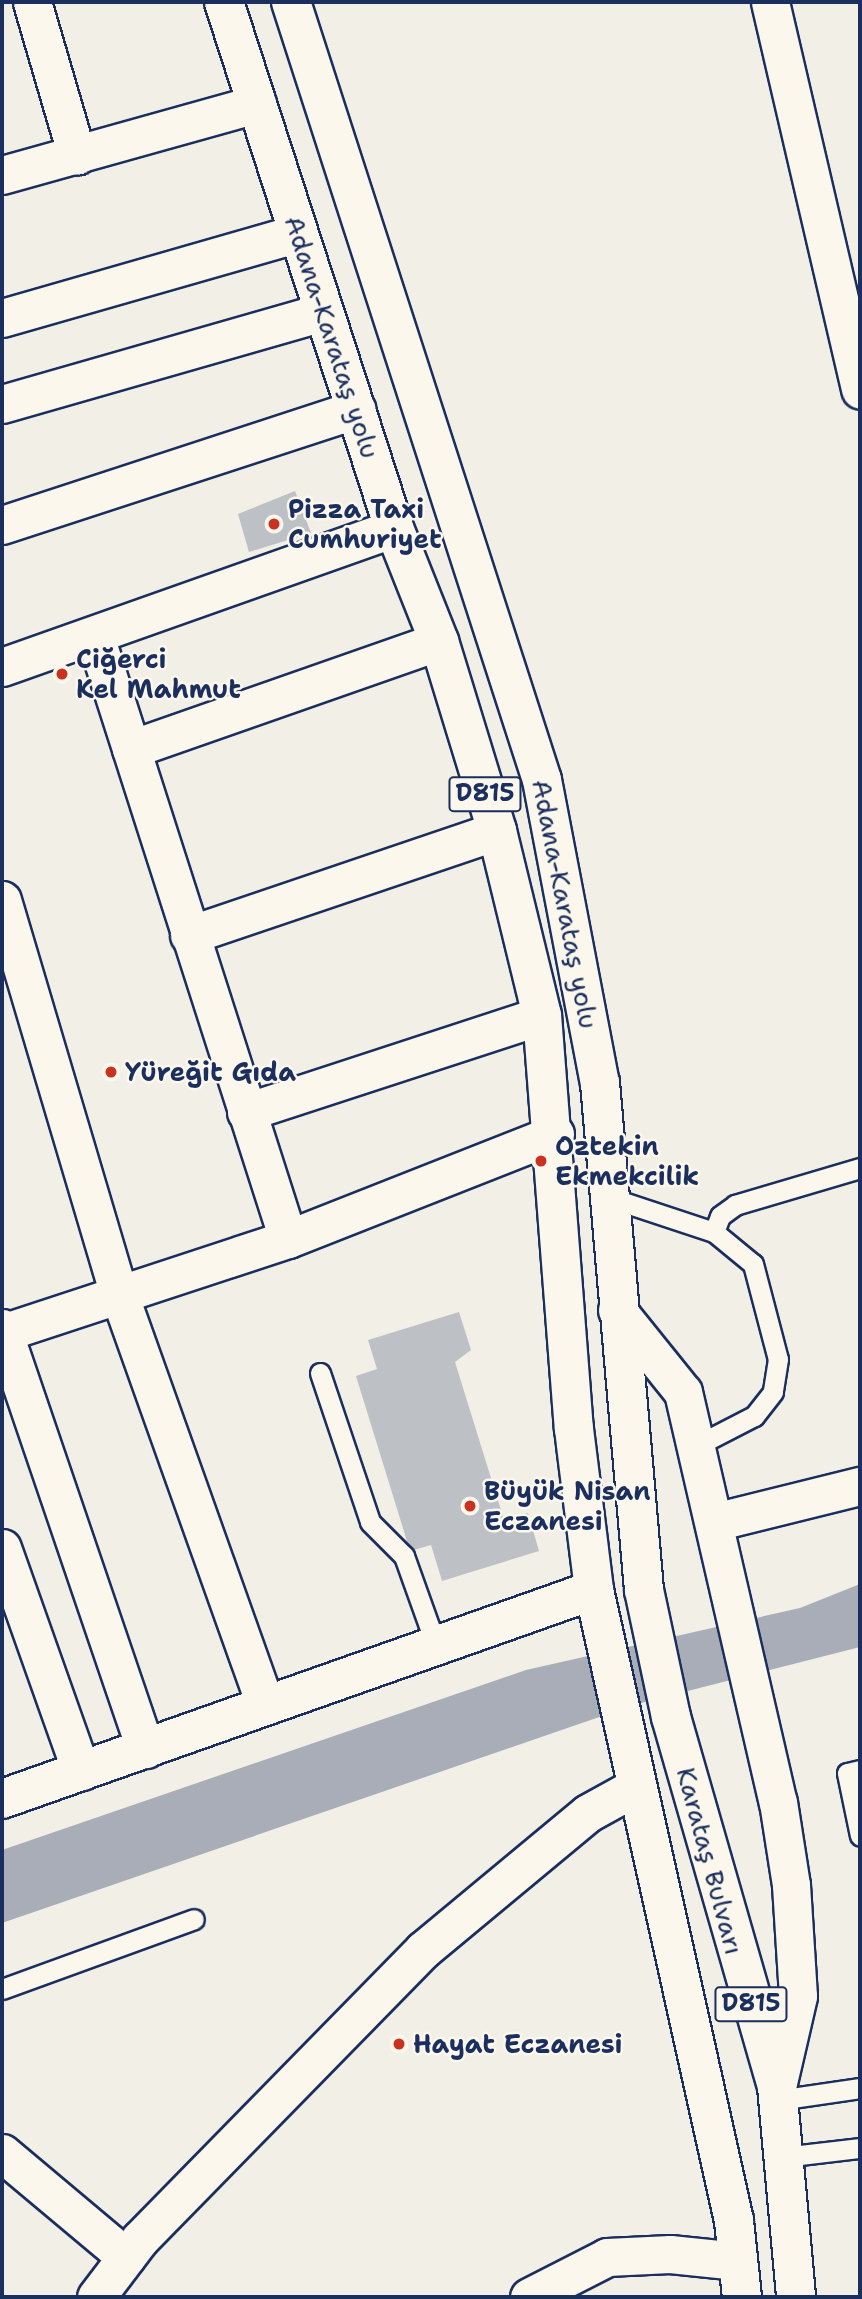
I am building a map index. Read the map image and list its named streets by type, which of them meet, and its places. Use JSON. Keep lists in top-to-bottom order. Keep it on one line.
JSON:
{"streets":{"main road":["Adana-Karataş yolu","D815","Karataş Bulvarı"]},"crossings":[["Adana-Karataş yolu","Karataş Bulvarı"]],"places":["Pizza Taxi Cumhuriyet","Ciğerci Kel Mahmut","Yüreğit Gıda","Oztekin Ekmekcilik","Büyük Nisan Eczanesi","Hayat Eczanesi"]}
